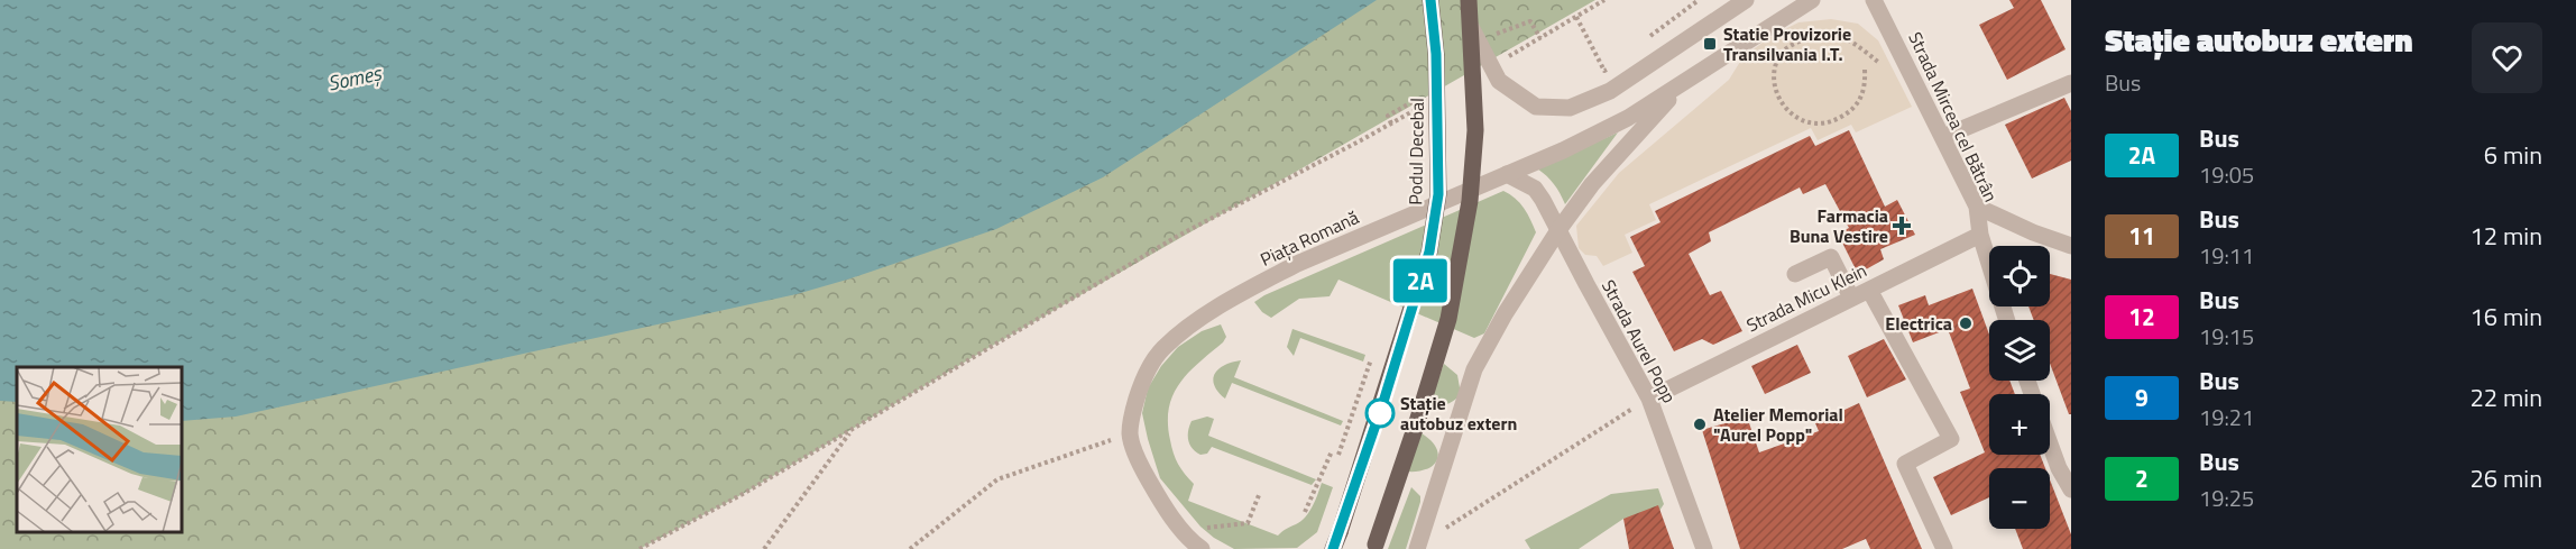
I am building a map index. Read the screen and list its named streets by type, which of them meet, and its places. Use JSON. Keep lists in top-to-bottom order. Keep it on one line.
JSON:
{"streets":{"main road":["Podul Decebal"],"street":["Strada Mircea cel Bătrân","Piața Romană","Strada Micu Klein","Strada Aurel Popp"]},"crossings":[["Strada Mircea cel Bătrân","Strada Micu Klein"],["Piața Romană","Strada Aurel Popp"],["Strada Micu Klein","Strada Aurel Popp"]],"water":["Someș"],"places":{"transit":["Statie Provizorie Transilvania I.T."],"health":["Farmacia Buna Vestire"],"other":["Electrica","Stație autobuz extern","Atelier Memorial \"Aurel Popp\""]},"lines":["bus line 2A"],"page":{"on_map":"2A","heading":["Stație autobuz extern","Bus"],"list":[{"mark":"2A","name":"Bus","note":"19:05","value":"6 min"},{"mark":"11","name":"Bus","note":"19:11","value":"12 min"},{"mark":"12","name":"Bus","note":"19:15","value":"16 min"},{"mark":"9","name":"Bus","note":"19:21","value":"22 min"},{"mark":"2","name":"Bus","note":"19:25","value":"26 min"}],"map_buttons":["+","−"]}}
